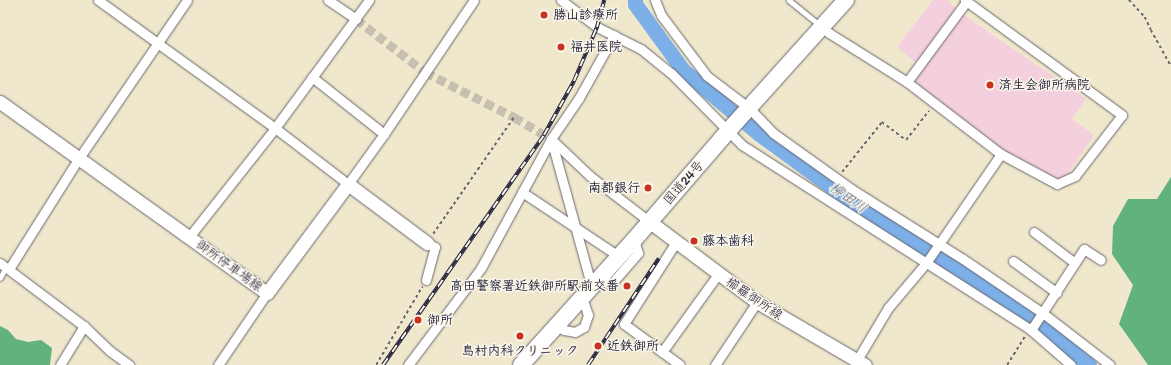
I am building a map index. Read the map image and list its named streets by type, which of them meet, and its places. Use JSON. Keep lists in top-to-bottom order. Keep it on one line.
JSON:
{"streets":{"highway":["国道24号"],"main road":["御所停車場線","櫛羅御所線"]},"crossings":[["国道24号","櫛羅御所線"]],"water":["柳田川"],"places":["勝山診療所","福井医院","済生会御所病院","南都銀行","藤本歯科","高田警察署近鉄御所駅前交番","御所","島村内科クリニック","近鉄御所"]}
